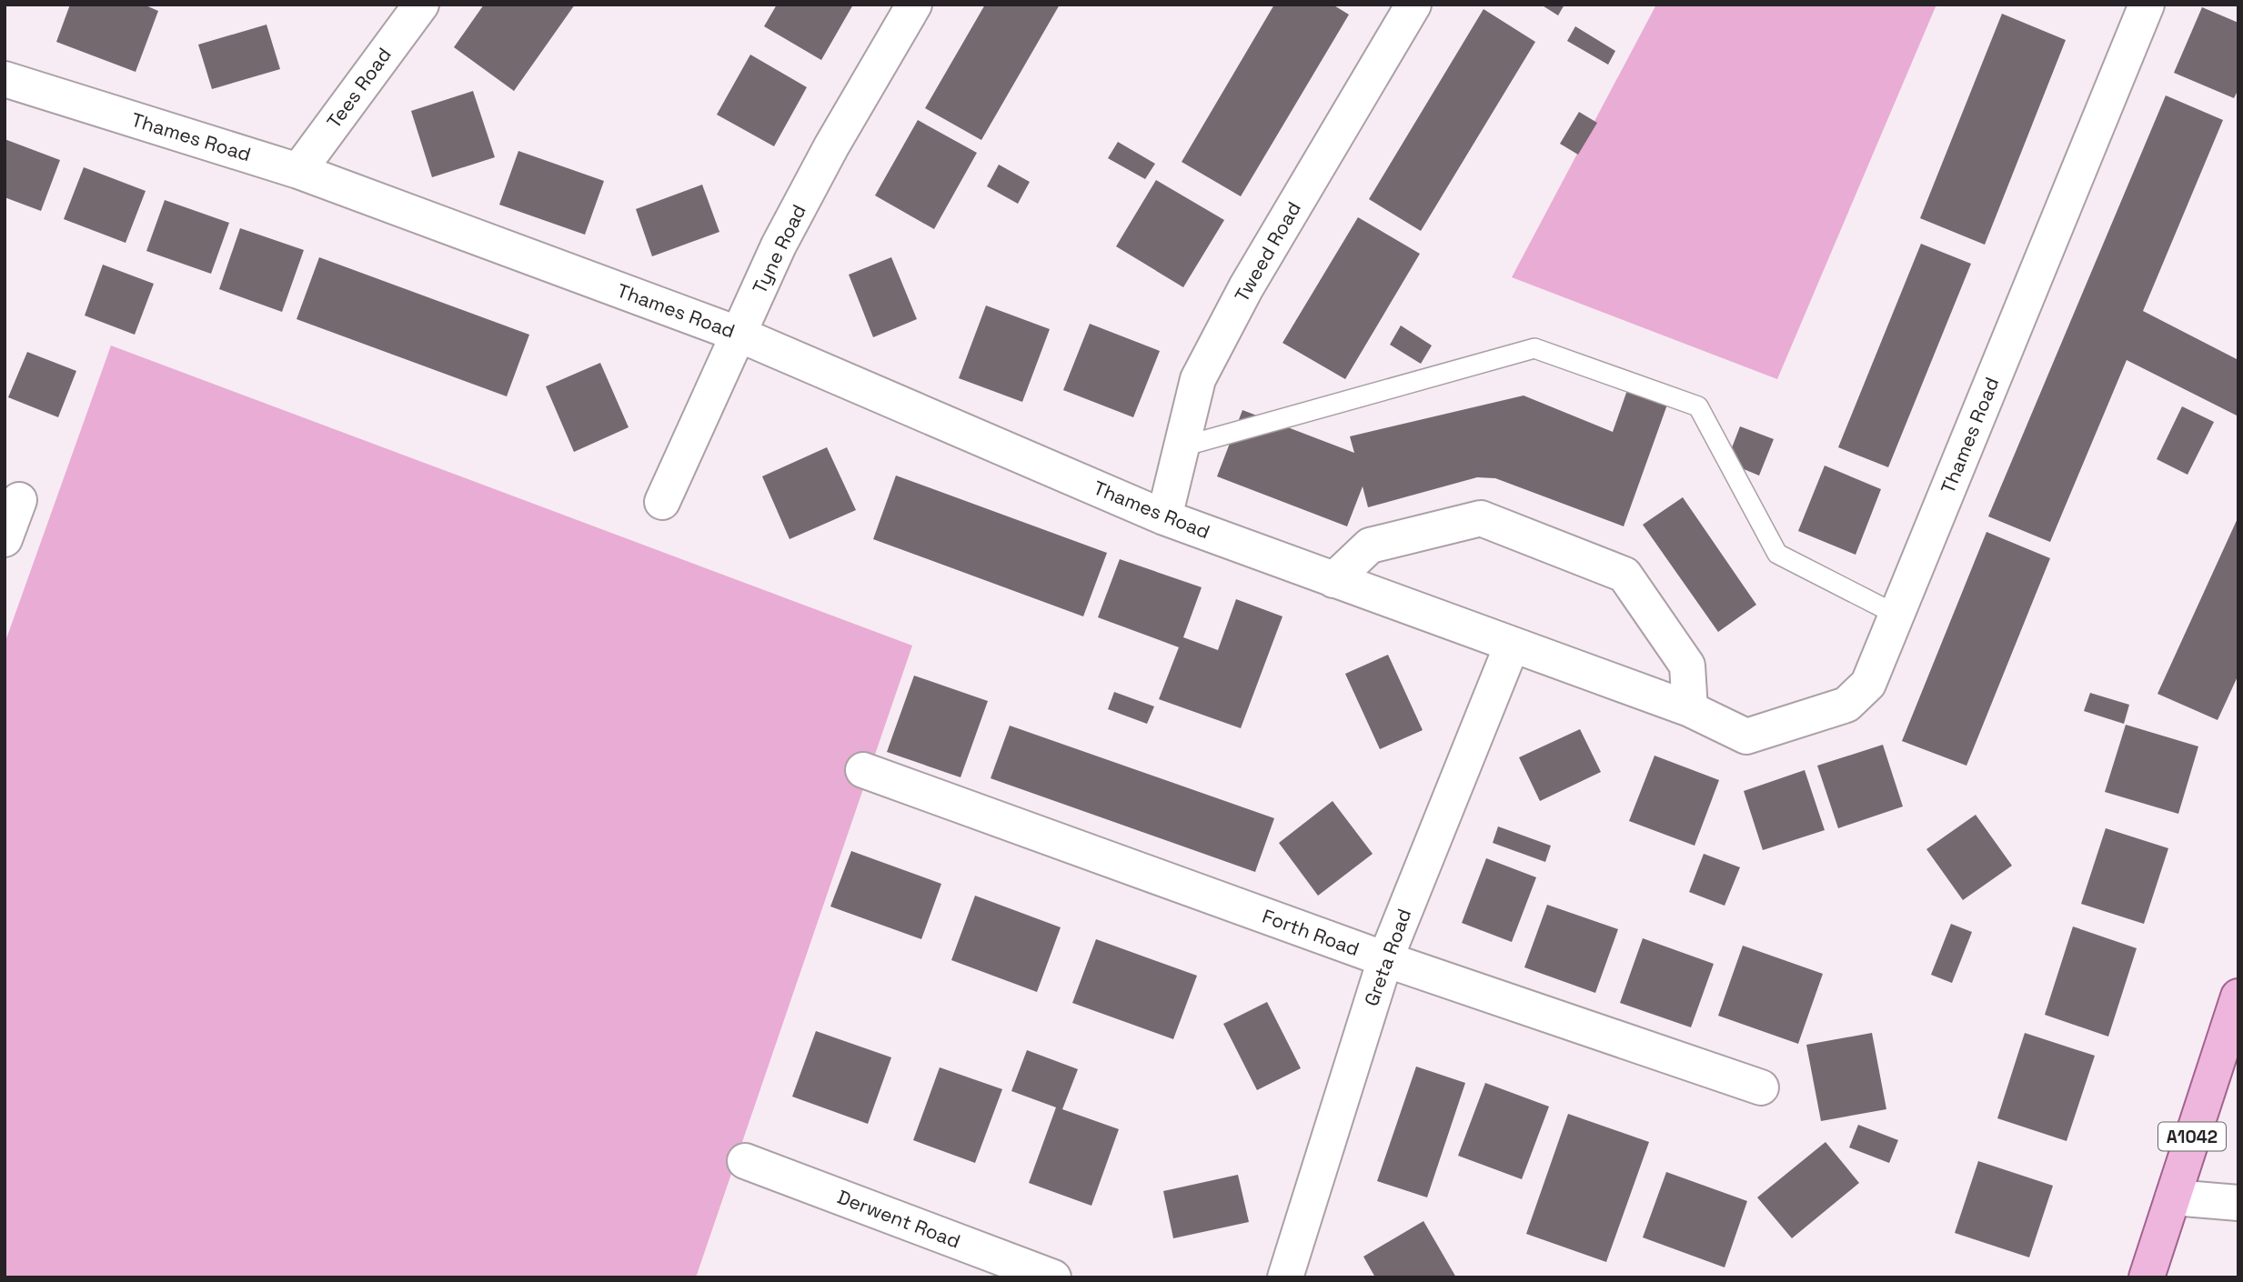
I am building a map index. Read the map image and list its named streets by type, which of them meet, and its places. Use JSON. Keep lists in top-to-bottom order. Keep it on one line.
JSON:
{"streets":{"main road":["A1042"],"street":["Tees Road","Thames Road","Tyne Road","Tweed Road","Forth Road","Greta Road","Derwent Road"]},"crossings":[["Tees Road","Thames Road"],["Thames Road","Tyne Road"],["Thames Road","Tweed Road"],["Thames Road","Greta Road"],["Forth Road","Greta Road"]]}
